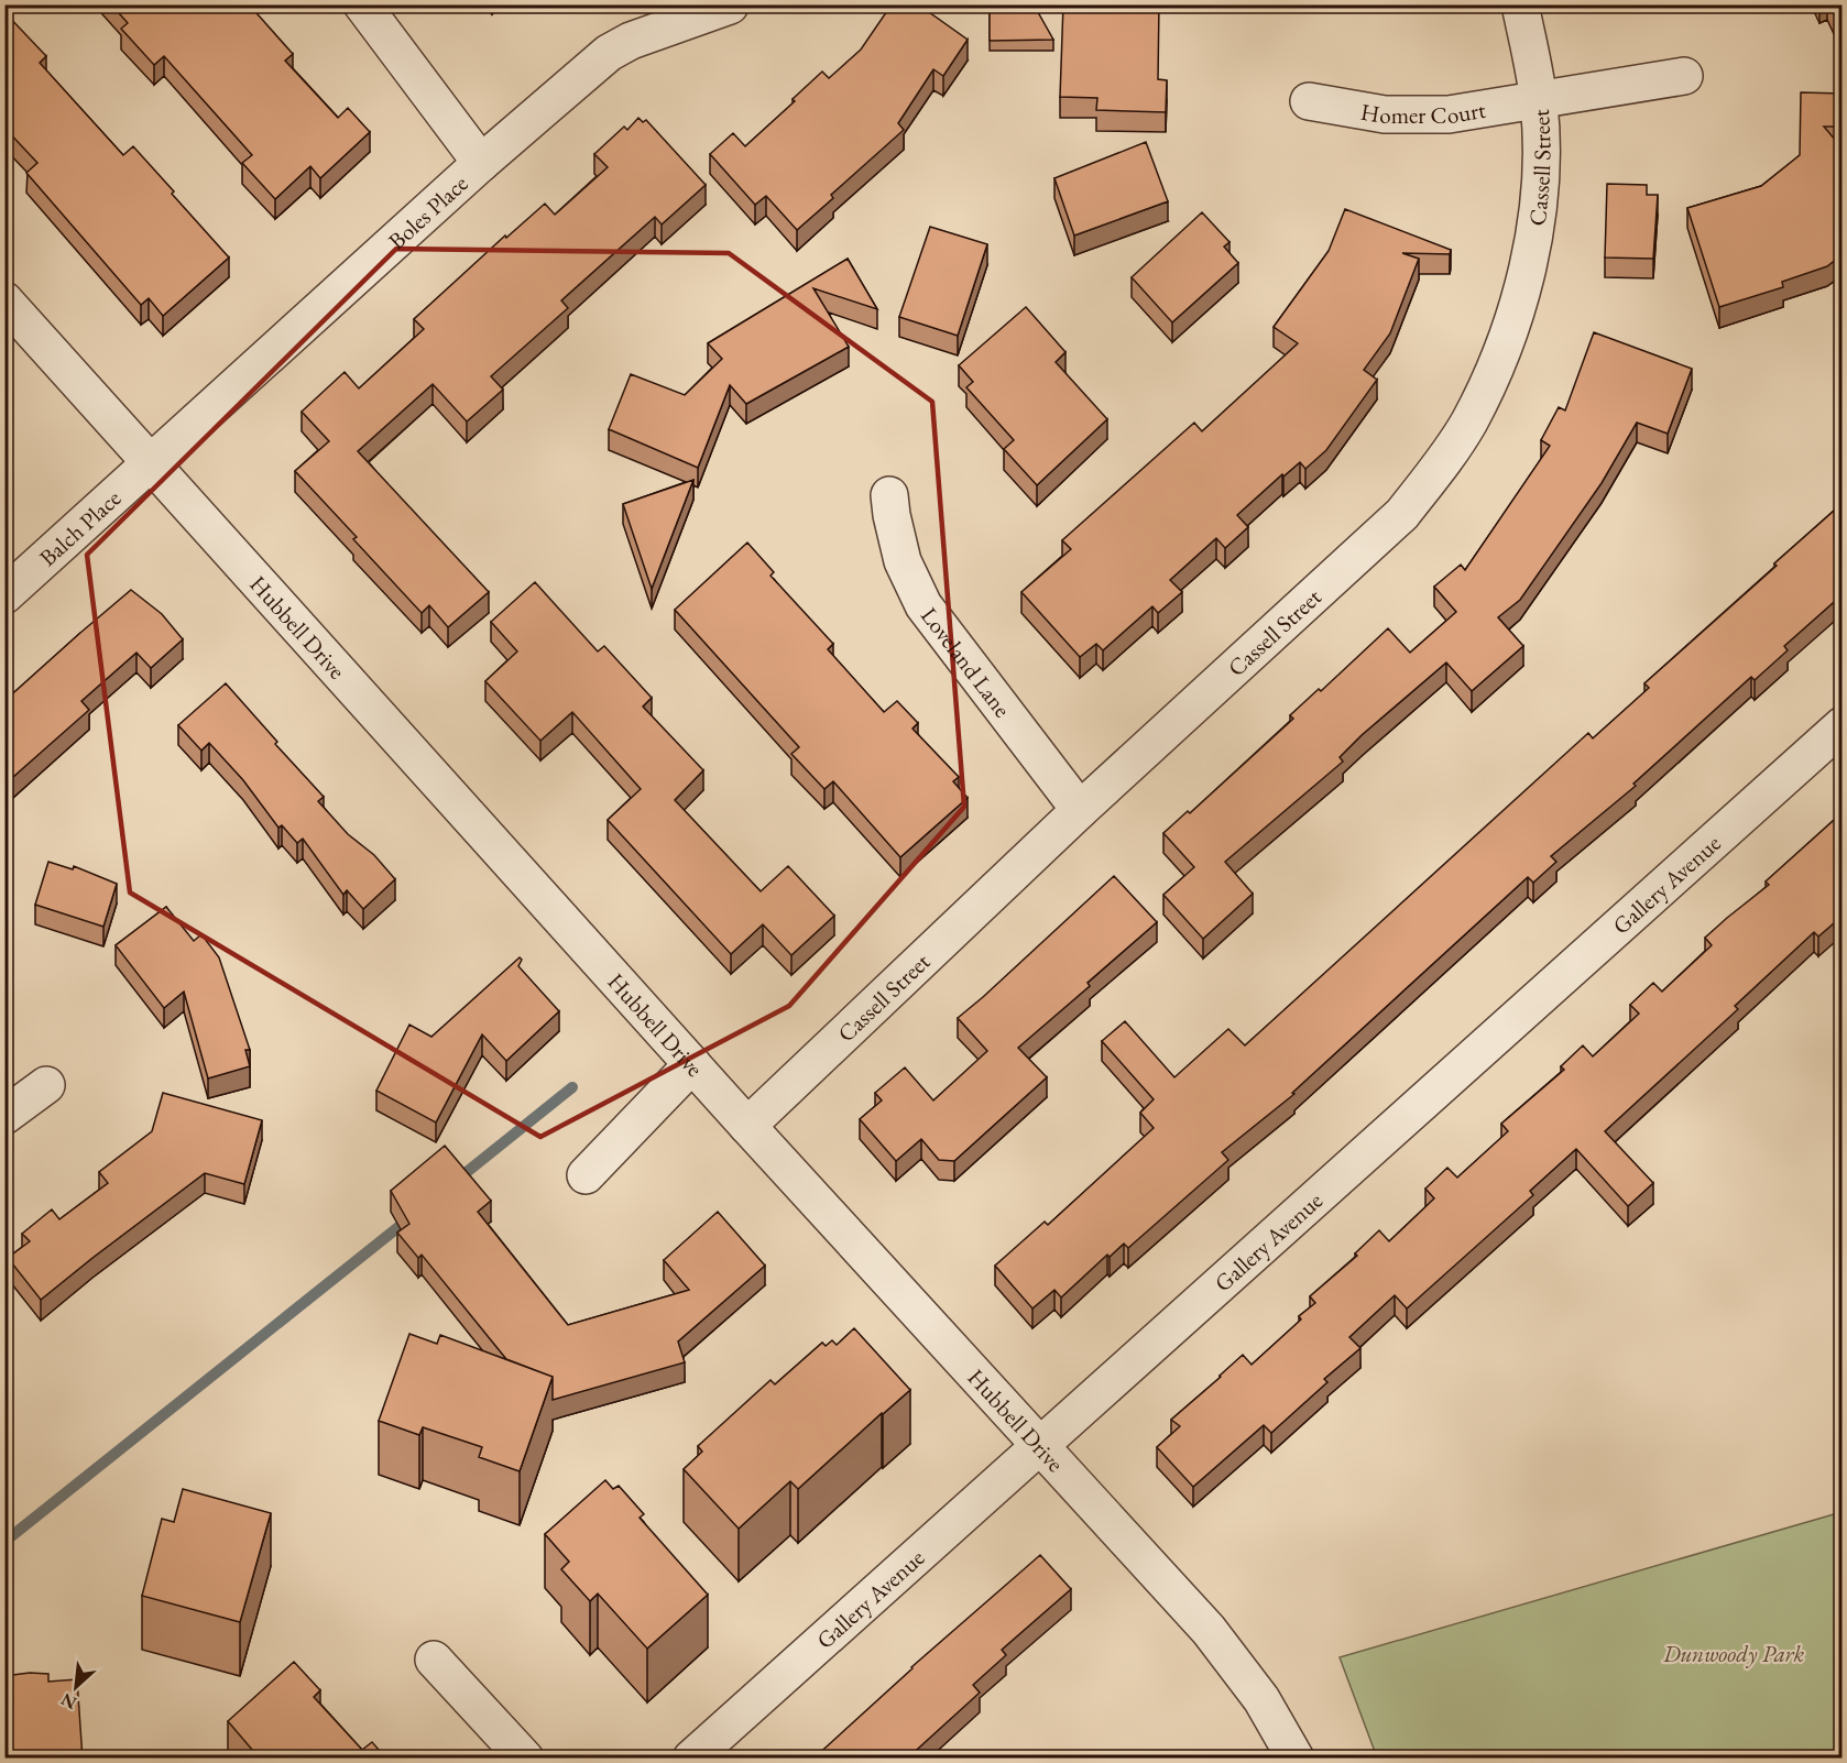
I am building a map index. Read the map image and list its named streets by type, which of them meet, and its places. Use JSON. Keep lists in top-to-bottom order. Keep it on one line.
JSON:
{"streets":{"street":["Homer Court","Cassell Street","Boles Place","Balch Place","Hubbell Drive","Loveland Lane","Gallery Avenue"]},"crossings":[["Homer Court","Cassell Street"],["Cassell Street","Hubbell Drive"],["Cassell Street","Loveland Lane"],["Boles Place","Balch Place"],["Boles Place","Hubbell Drive"],["Balch Place","Hubbell Drive"],["Hubbell Drive","Gallery Avenue"]],"parks":["Dunwoody Park"],"north":"bottom left"}
